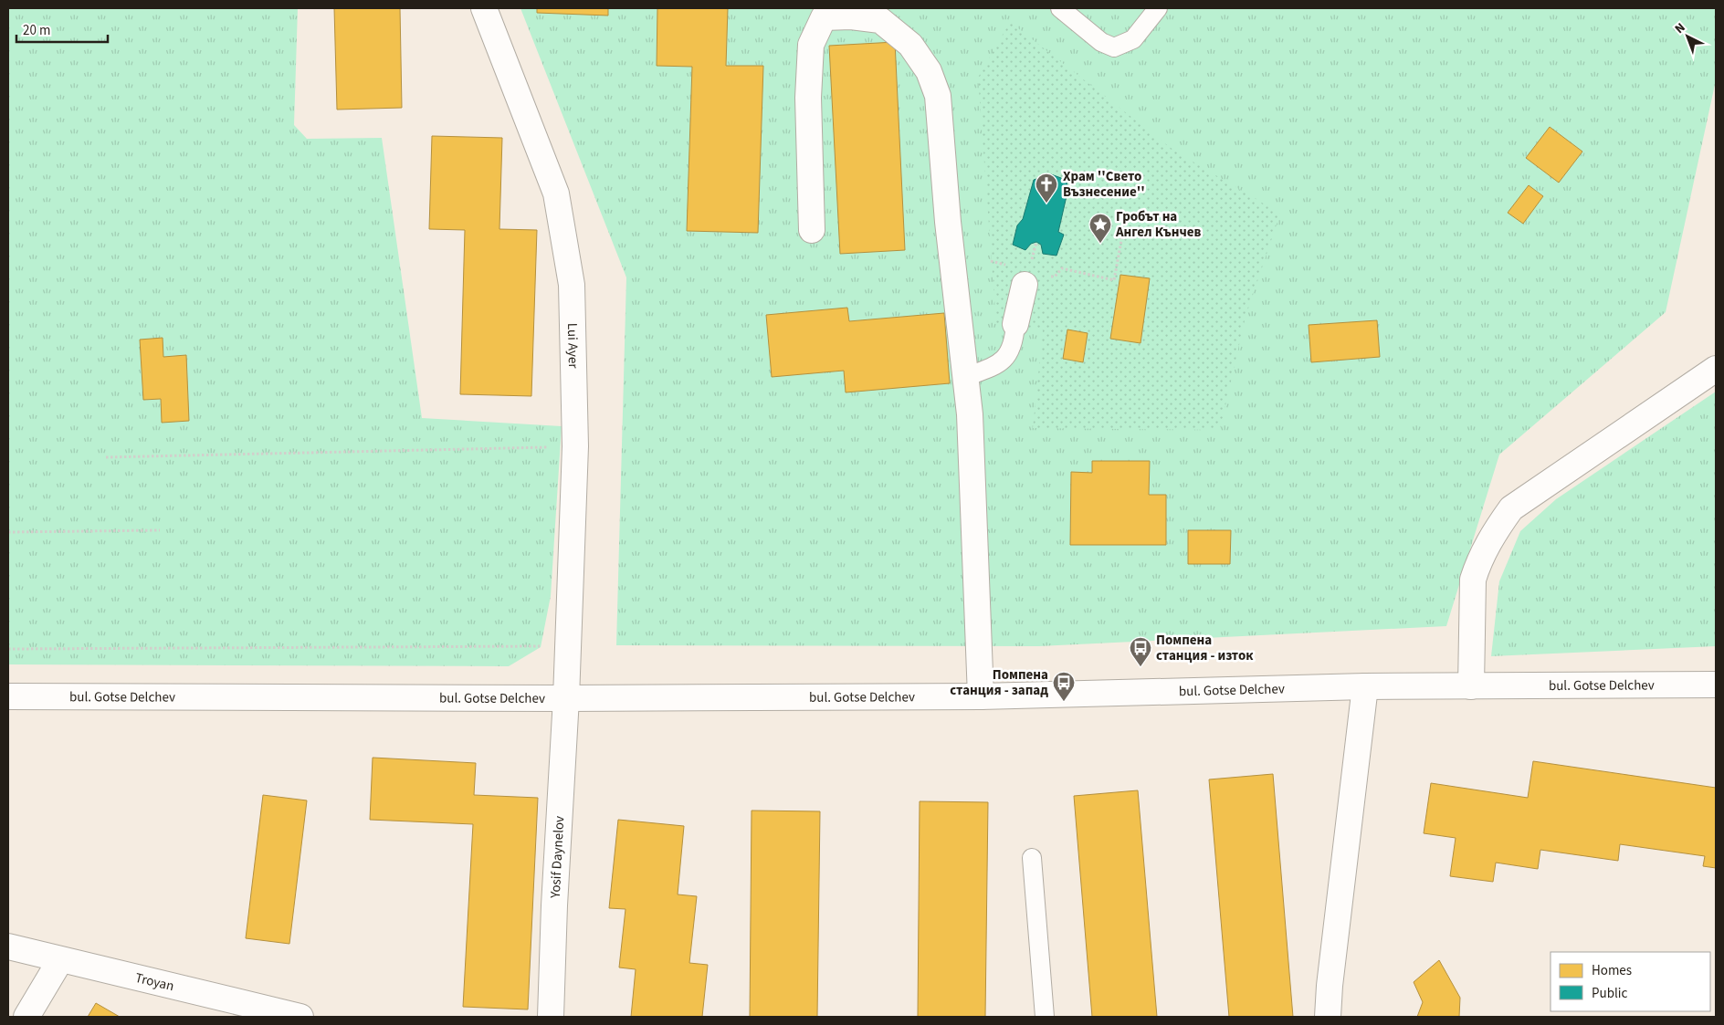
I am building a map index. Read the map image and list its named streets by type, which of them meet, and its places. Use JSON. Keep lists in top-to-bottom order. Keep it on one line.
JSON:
{"streets":{"street":["Lui Ayer","bul. Gotse Delchev","Yosif Daynelov","Troyan"]},"crossings":[["Lui Ayer","bul. Gotse Delchev"],["Lui Ayer","Yosif Daynelov"],["bul. Gotse Delchev","Yosif Daynelov"]],"places":{"church":["Храм ''Свето Възнесение''"],"place":["Гробът на Ангел Кънчев"],"bus stop":["Помпена станция - изток","Помпена станция - запад"]},"legend":["Homes","Public"],"scale_bar":"20 m","north":"top left"}
